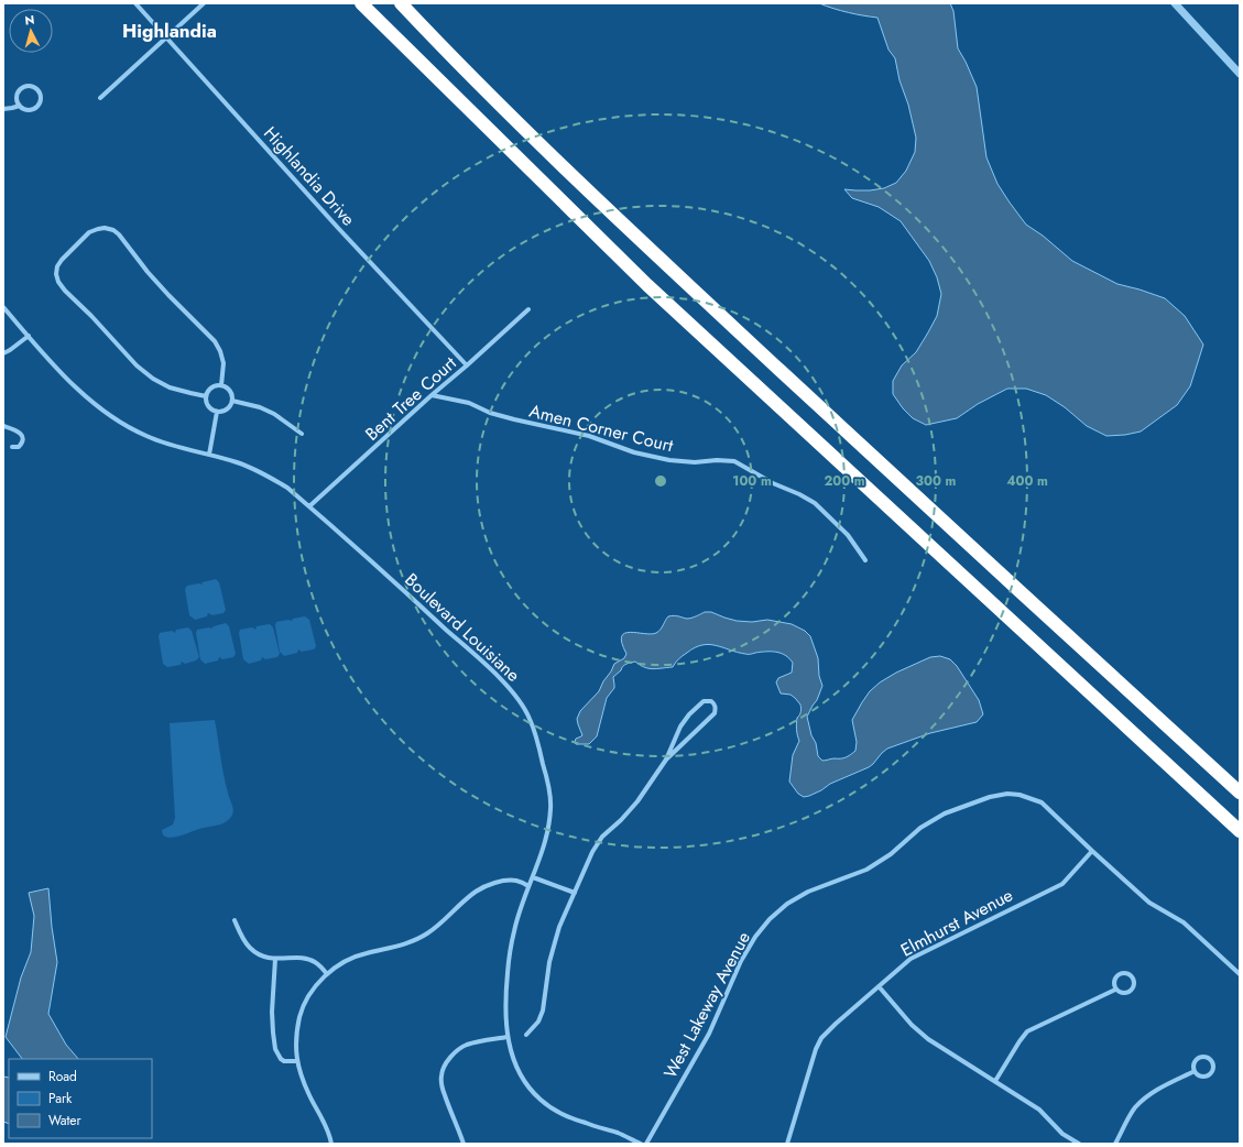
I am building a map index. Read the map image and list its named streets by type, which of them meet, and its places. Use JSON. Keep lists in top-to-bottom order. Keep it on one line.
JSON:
{"streets":{"street":["Highlandia Drive","Bent Tree Court","Amen Corner Court","Boulevard Louisiane","Elmhurst Avenue","West Lakeway Avenue"]},"crossings":[["Highlandia Drive","Bent Tree Court"],["Bent Tree Court","Amen Corner Court"],["Bent Tree Court","Boulevard Louisiane"],["Elmhurst Avenue","West Lakeway Avenue"]],"districts":["Highlandia"],"legend":["Road","Park","Water"],"north":"top","rings":["100 m","200 m","300 m","400 m"]}
